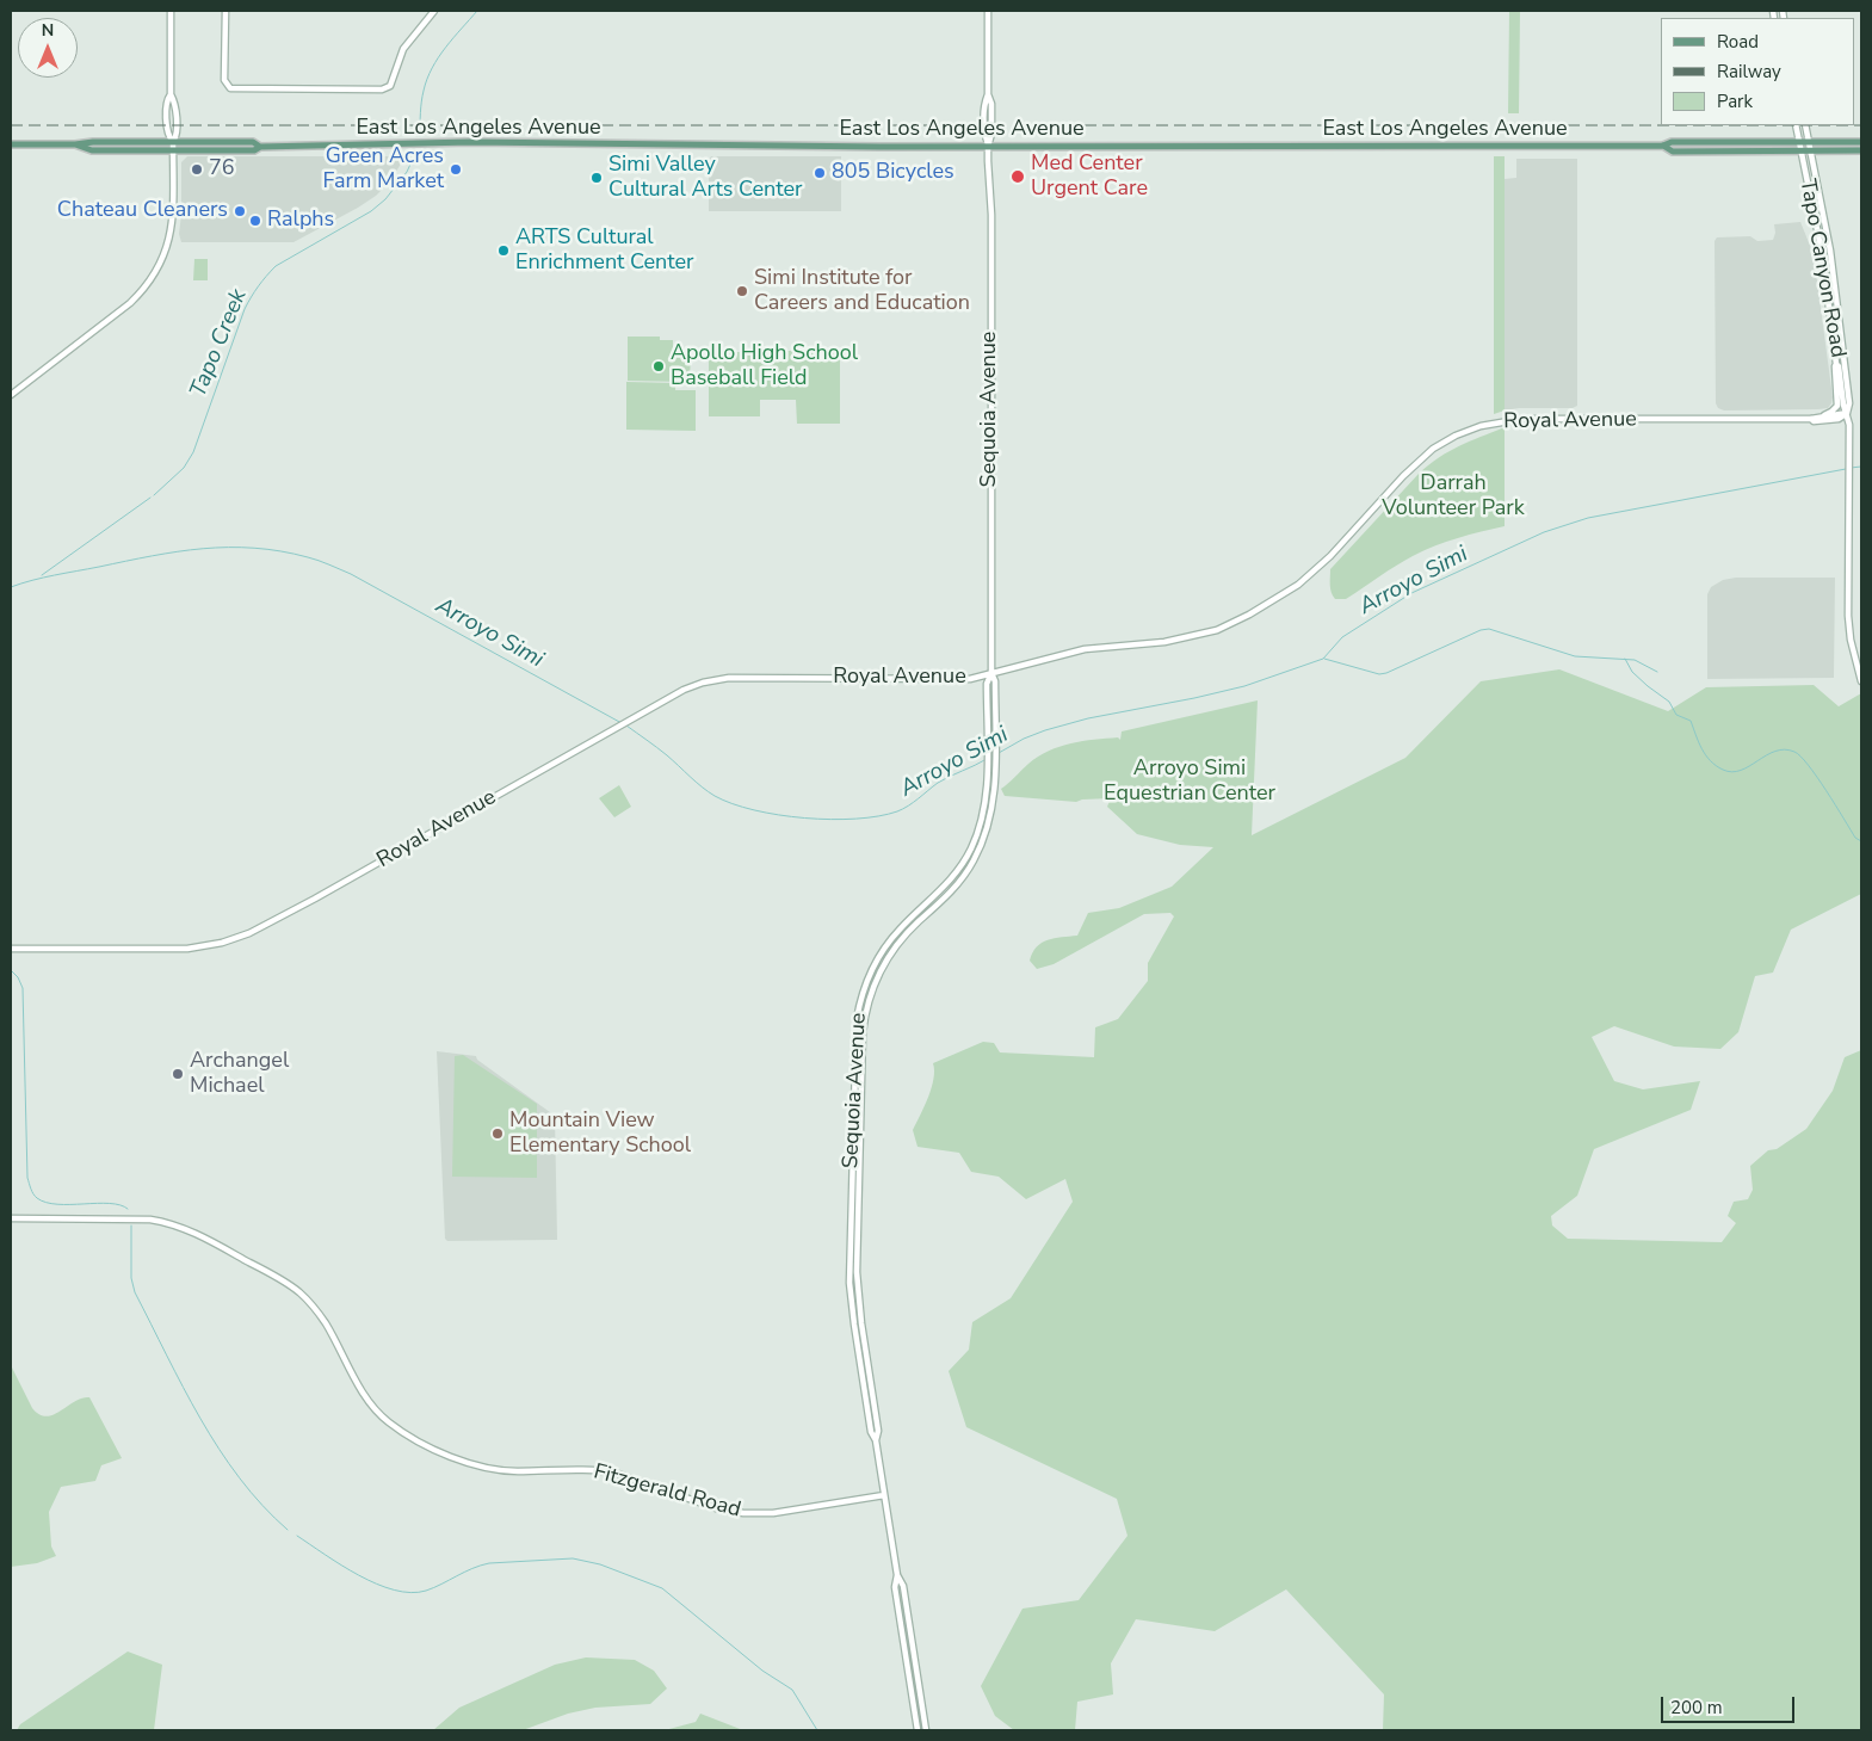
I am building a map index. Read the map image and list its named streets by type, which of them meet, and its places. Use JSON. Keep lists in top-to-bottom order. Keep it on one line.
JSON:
{"streets":{"main road":["East Los Angeles Avenue","Tapo Canyon Road","Sequoia Avenue","Royal Avenue","Fitzgerald Road"]},"crossings":[["East Los Angeles Avenue","Tapo Canyon Road"],["East Los Angeles Avenue","Sequoia Avenue"],["Tapo Canyon Road","Royal Avenue"],["Sequoia Avenue","Royal Avenue"],["Sequoia Avenue","Fitzgerald Road"]],"water":["Tapo Creek","Arroyo Simi"],"parks":["Darrah Volunteer Park","Arroyo Simi Equestrian Center"],"places":["76","Green Acres Farm Market","805 Bicycles","Med Center Urgent Care","Simi Valley Cultural Arts Center","Chateau Cleaners","Ralphs","ARTS Cultural Enrichment Center","Simi Institute for Careers and Education","Apollo High School Baseball Field","Archangel Michael","Mountain View Elementary School"],"legend":["Road","Railway","Park"],"scale_bar":"200 m","north":"top"}
